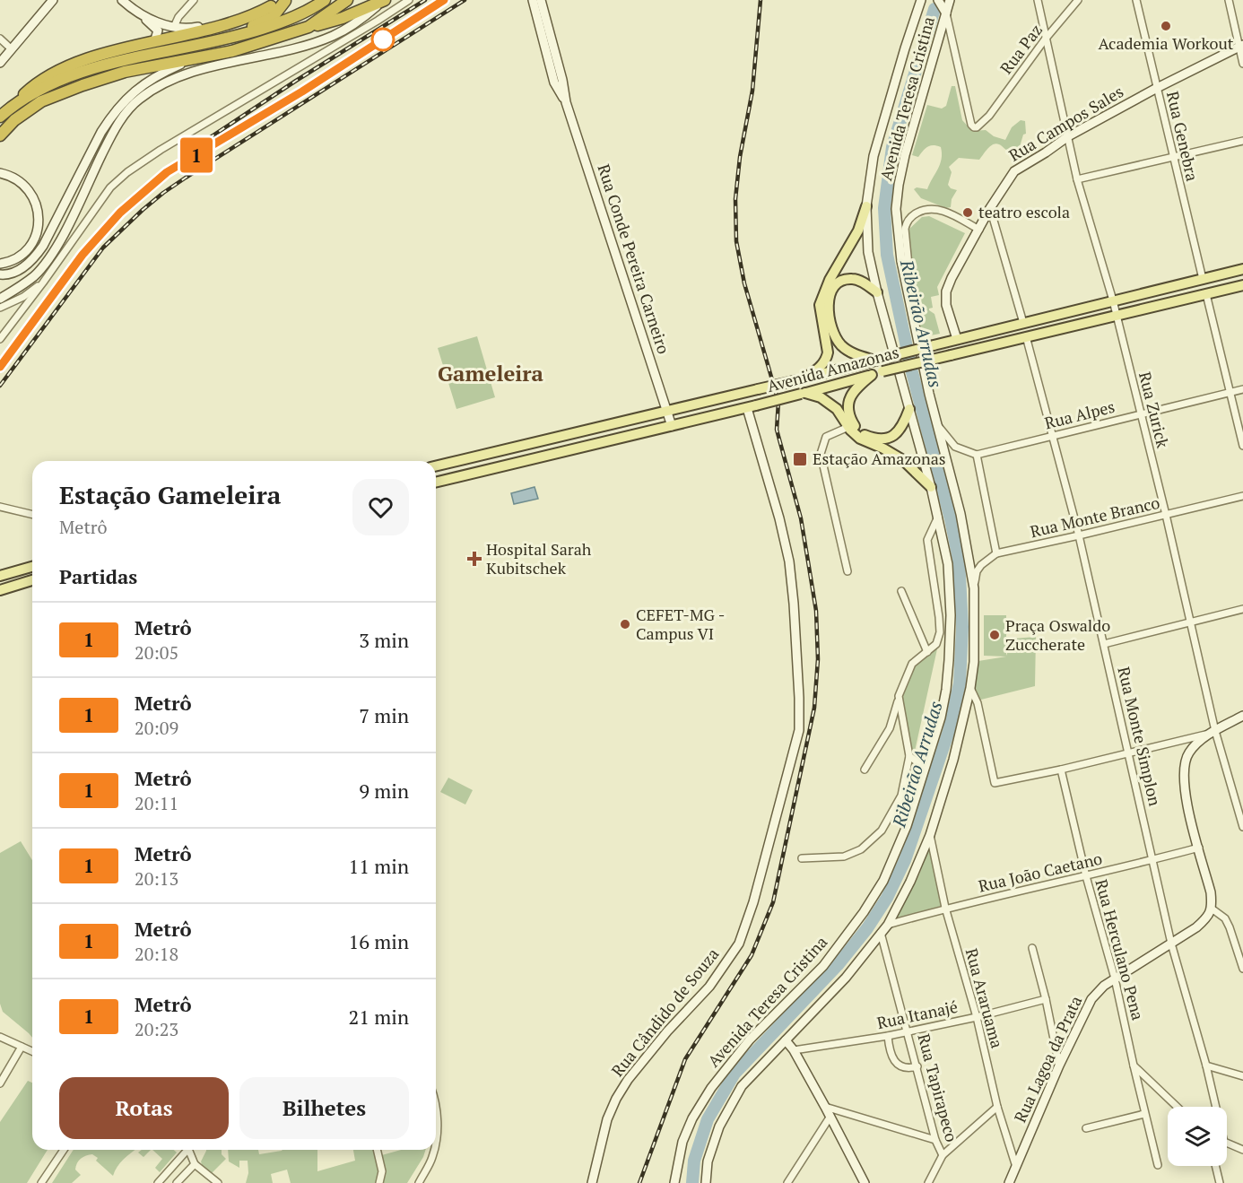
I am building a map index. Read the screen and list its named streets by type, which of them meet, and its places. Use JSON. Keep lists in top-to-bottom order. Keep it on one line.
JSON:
{"streets":{"main road":["Avenida Teresa Cristina","Rua Campos Sales","Rua Conde Pereira Carneiro","Avenida Amazonas","Rua Cândido de Souza","Rua Lagoa da Prata"],"street":["Rua Paz","Rua Genebra","Rua Zurick","Rua Alpes","Rua Monte Branco","Rua Monte Simplon","Rua João Caetano","Rua Herculano Pena","Rua Araruama","Rua Itanajé","Rua Tapirapeco"]},"crossings":[["Rua Paz","Avenida Teresa Cristina"],["Rua Paz","Rua Zurick"],["Avenida Teresa Cristina","Rua João Caetano"],["Avenida Teresa Cristina","Rua Araruama"],["Avenida Teresa Cristina","Rua Tapirapeco"],["Rua Campos Sales","Rua Genebra"],["Rua Campos Sales","Avenida Amazonas"],["Rua Campos Sales","Rua Zurick"],["Rua Genebra","Avenida Amazonas"],["Rua Conde Pereira Carneiro","Avenida Amazonas"],["Avenida Amazonas","Rua Zurick"],["Avenida Amazonas","Rua Monte Simplon"],["Avenida Amazonas","Rua Cândido de Souza"],["Rua Zurick","Rua Alpes"],["Rua Zurick","Rua Monte Branco"],["Rua Alpes","Rua Monte Simplon"],["Rua Monte Branco","Rua Monte Simplon"],["Rua Monte Simplon","Rua João Caetano"],["Rua Monte Simplon","Rua Lagoa da Prata"],["Rua João Caetano","Rua Herculano Pena"],["Rua João Caetano","Rua Araruama"],["Rua Herculano Pena","Rua Lagoa da Prata"],["Rua Araruama","Rua Itanajé"],["Rua Araruama","Rua Lagoa da Prata"],["Rua Itanajé","Rua Tapirapeco"]],"districts":["Gameleira"],"water":["Ribeirão Arrudas"],"places":{"other":["Academia Workout","teatro escola","CEFET-MG - Campus VI","Praça Oswaldo Zuccherate"],"transit":["Estação Amazonas"],"health":["Hospital Sarah Kubitschek"]},"lines":["metro line 1"],"page":{"on_map":"1","heading":[["Estação Gameleira","Metrô"],"Partidas"],"list":[{"mark":"1","name":"Metrô","note":"20:05","value":"3 min"},{"mark":"1","name":"Metrô","note":"20:09","value":"7 min"},{"mark":"1","name":"Metrô","note":"20:11","value":"9 min"},{"mark":"1","name":"Metrô","note":"20:13","value":"11 min"},{"mark":"1","name":"Metrô","note":"20:18","value":"16 min"},{"mark":"1","name":"Metrô","note":"20:23","value":"21 min"}],"buttons":["Rotas","Bilhetes"]}}
